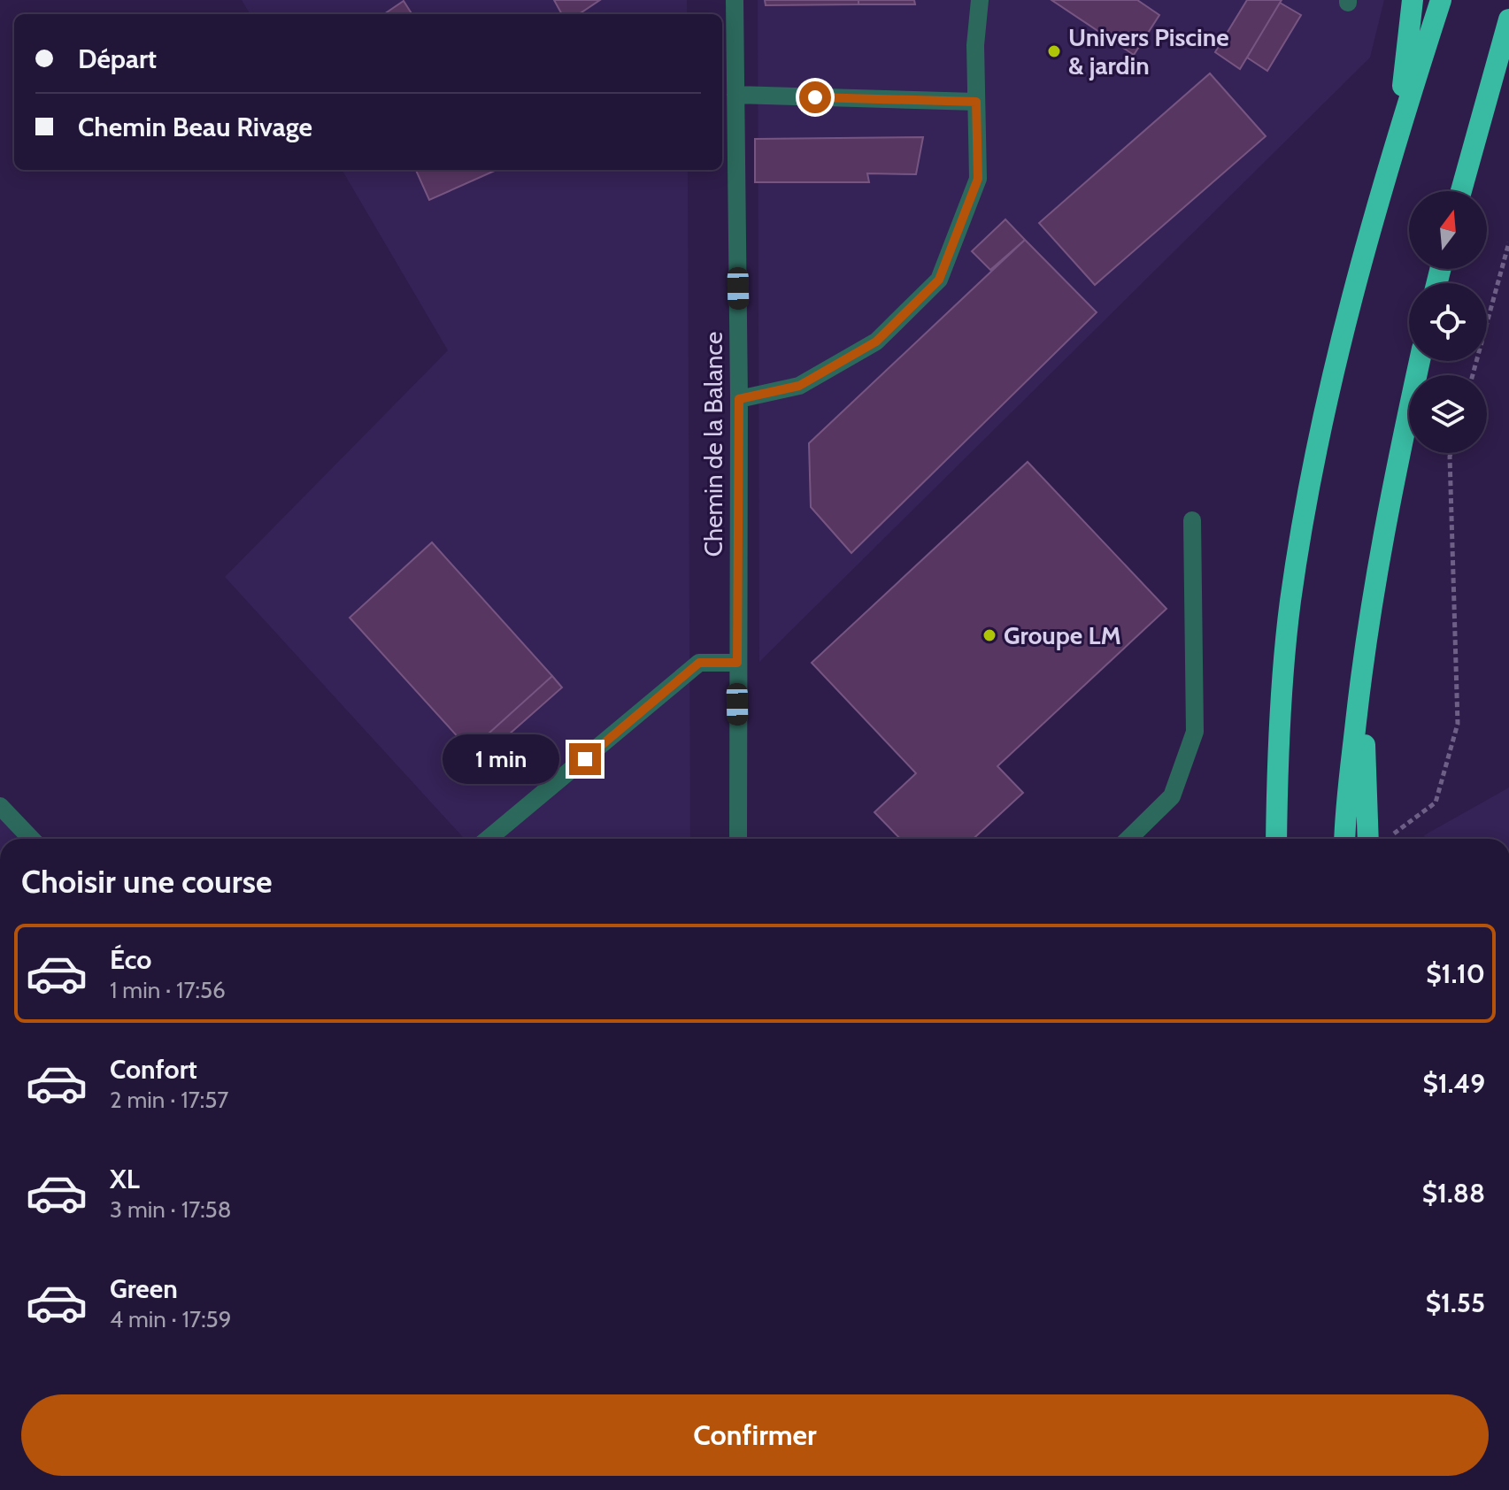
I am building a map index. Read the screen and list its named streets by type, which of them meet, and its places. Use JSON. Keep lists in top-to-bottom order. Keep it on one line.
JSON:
{"streets":{"street":["Chemin de la Balance"]},"places":["Univers Piscine & jardin","Groupe LM"],"north":"top","page":{"banner":["Départ","Chemin Beau Rivage"],"bubble":"1 min","heading":"Choisir une course","list":[{"name":"Éco","note":"1 min · 17:56","value":"$1.10"},{"name":"Confort","note":"2 min · 17:57","value":"$1.49"},{"name":"XL","note":"3 min · 17:58","value":"$1.88"},{"name":"Green","note":"4 min · 17:59","value":"$1.55"}],"buttons":"Confirmer"}}
